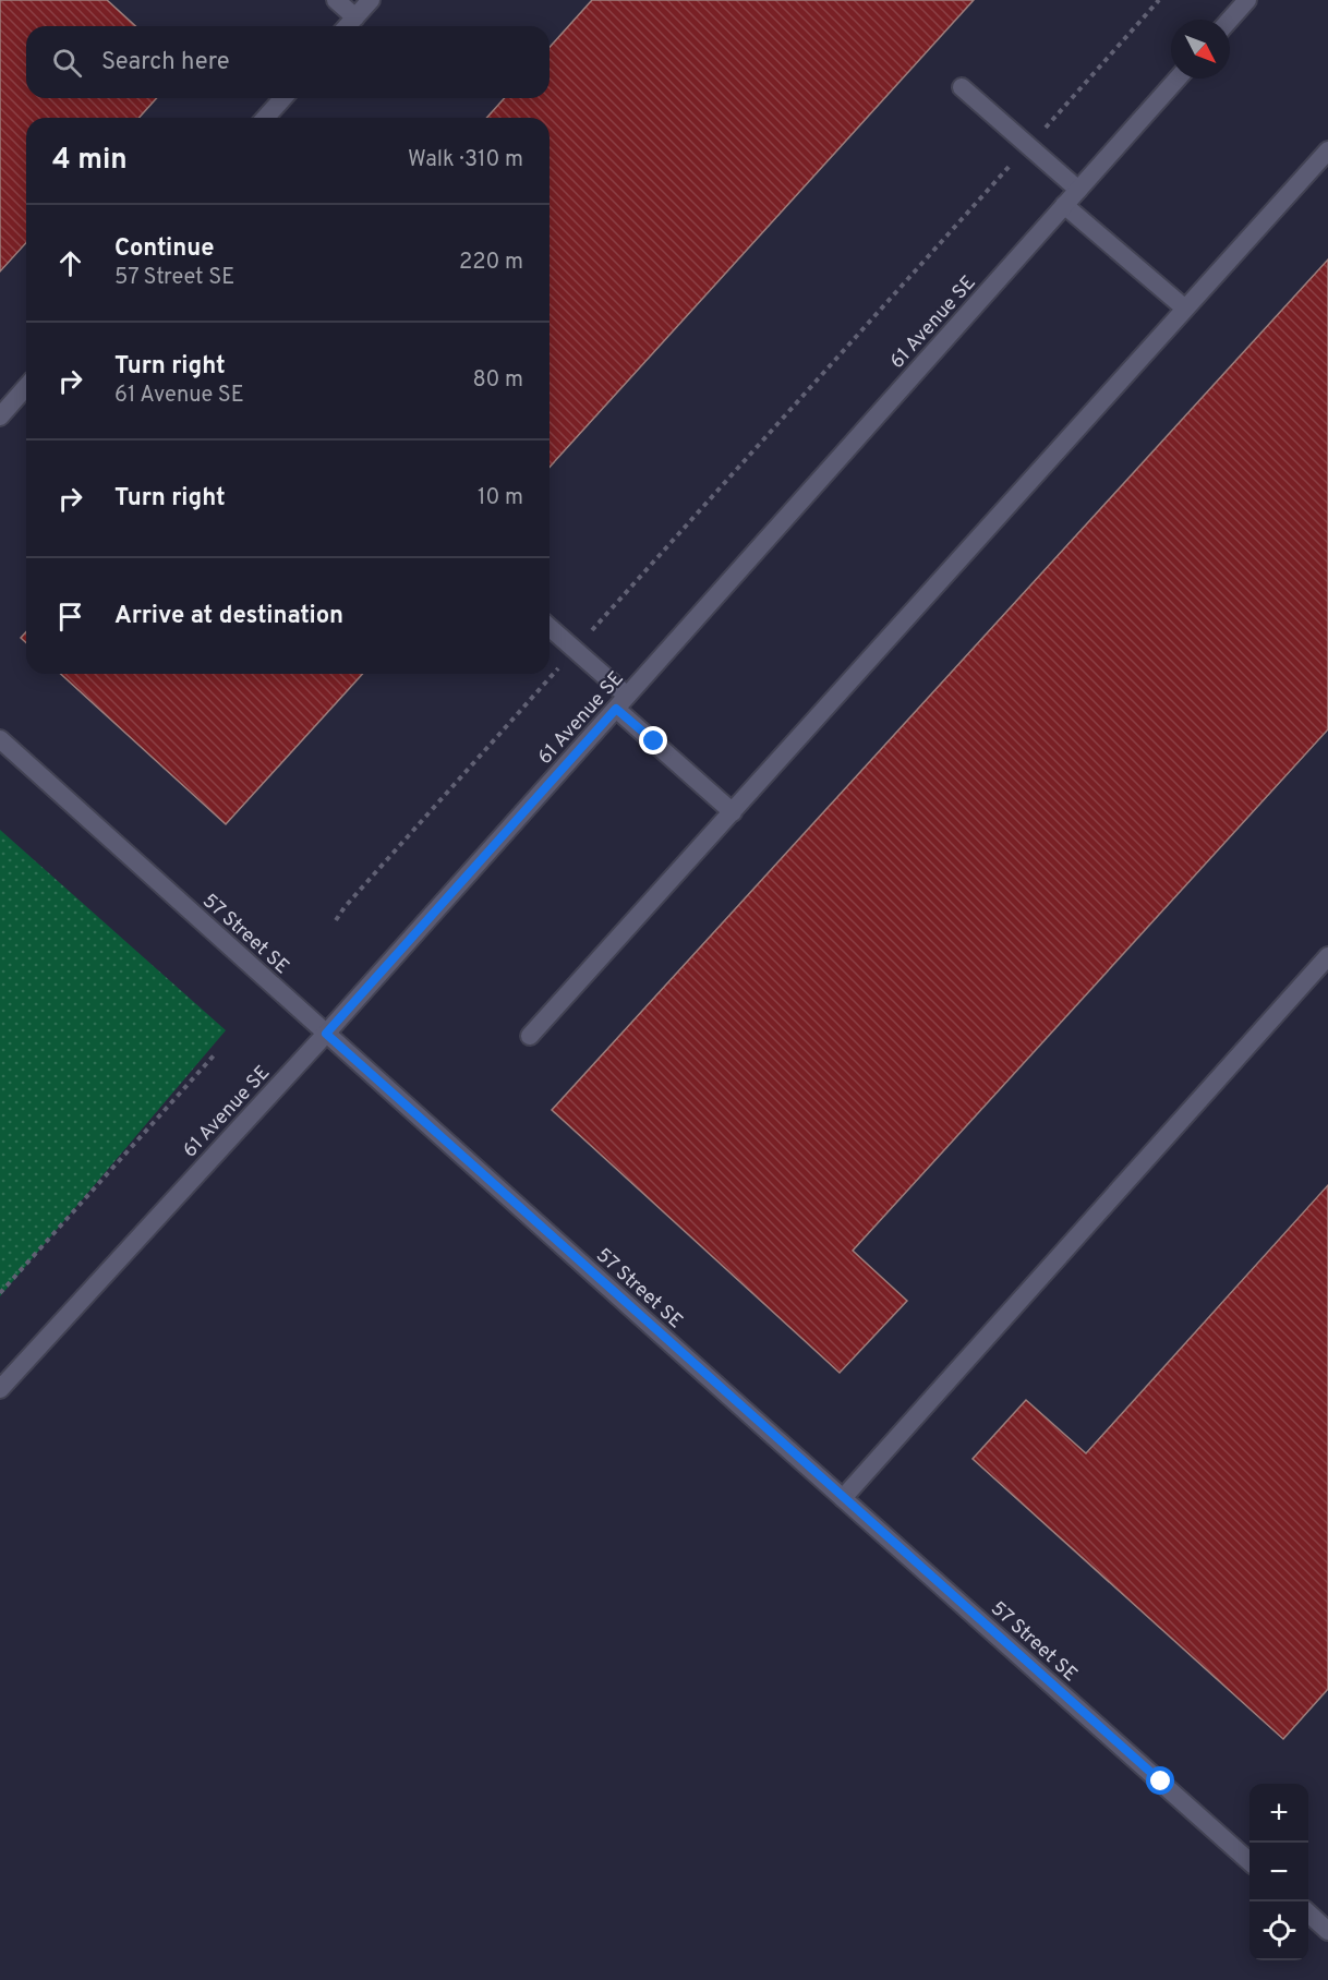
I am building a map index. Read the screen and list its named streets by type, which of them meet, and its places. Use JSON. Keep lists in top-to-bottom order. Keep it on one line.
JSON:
{"streets":{"street":["61 Avenue SE","57 Street SE"]},"crossings":[["61 Avenue SE","57 Street SE"]],"north":"bottom right","page":{"search":"Search here","heading":["4 min","Walk · 310 m"],"list":[["Continue","57 Street SE","220 m"],["Turn right","61 Avenue SE","80 m"],["Turn right","10 m"],"Arrive at destination"],"map_buttons":["+","−"]}}
